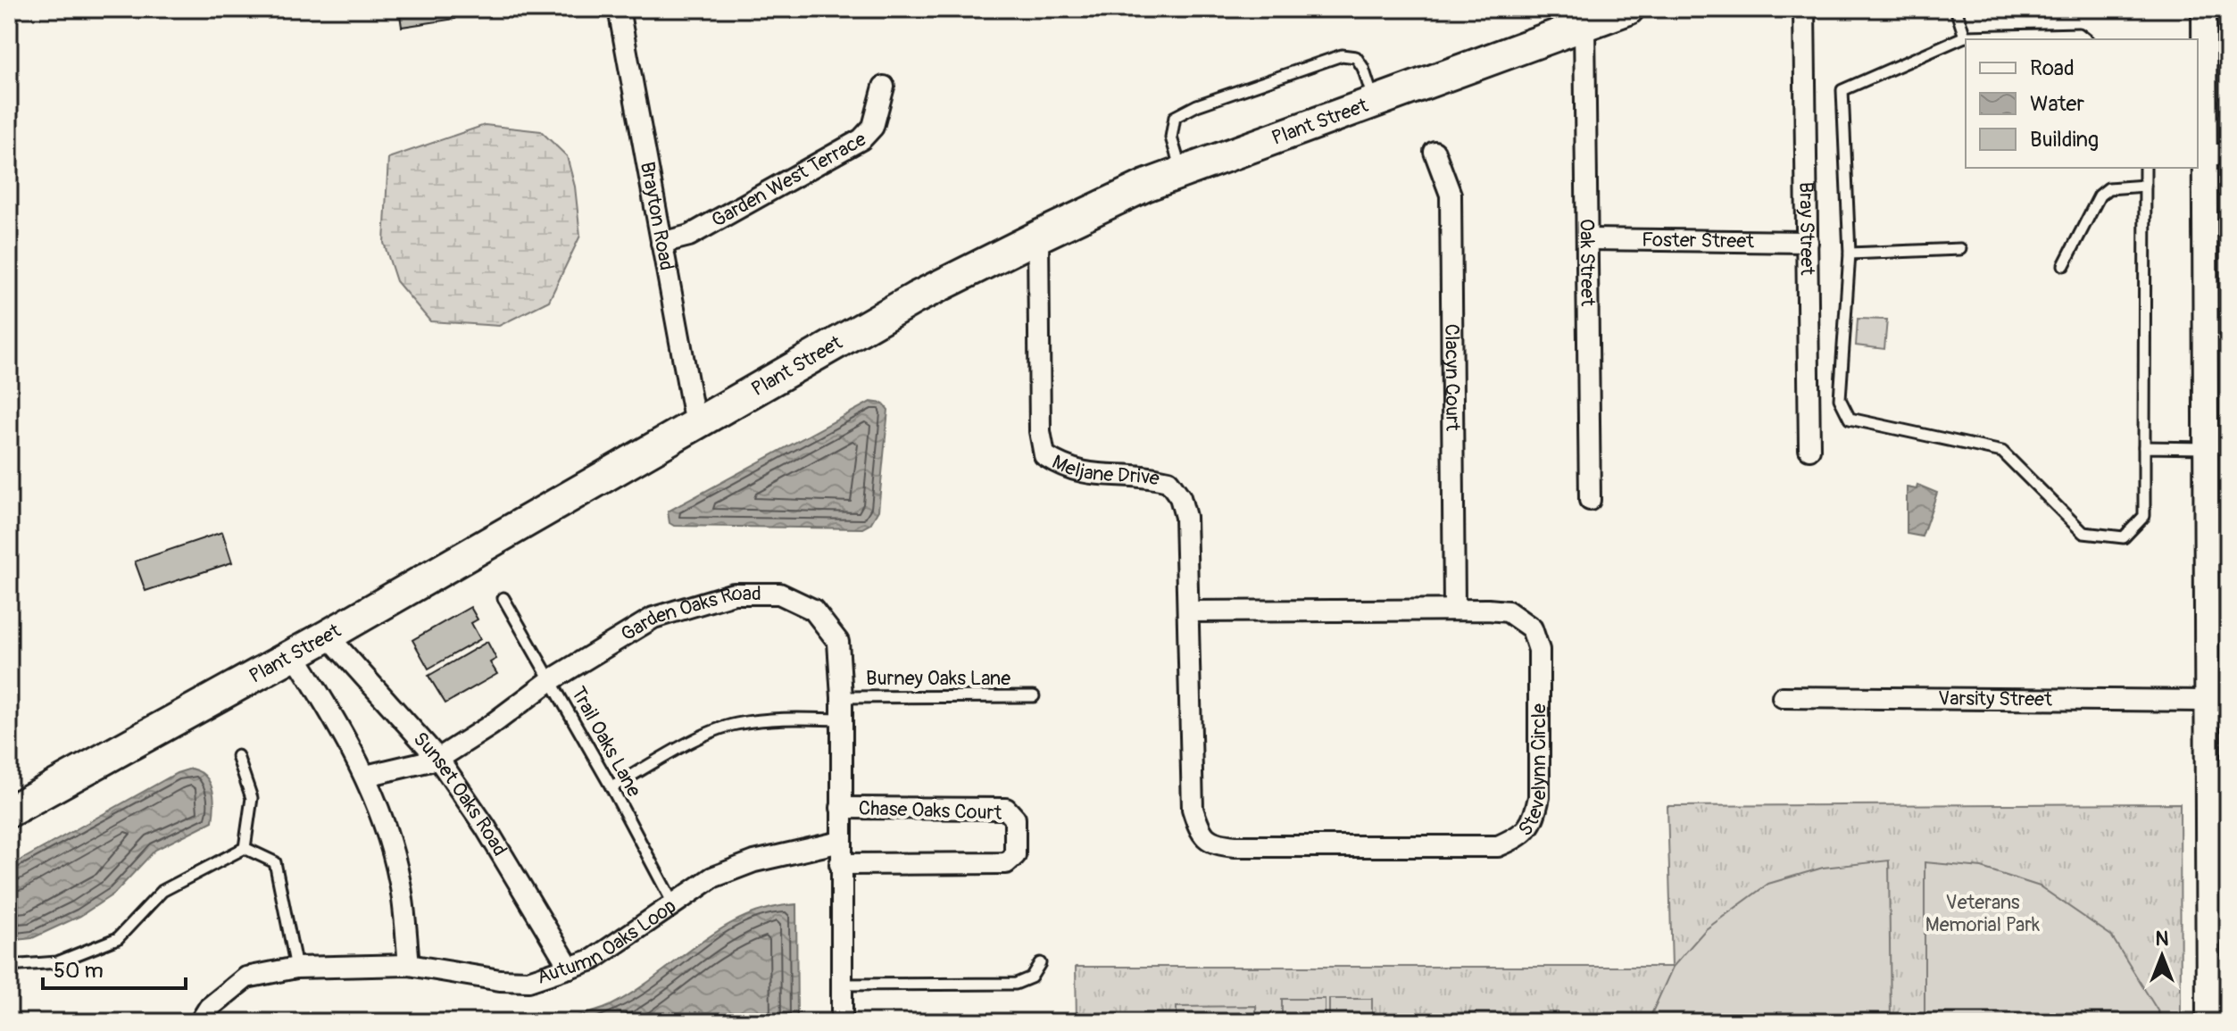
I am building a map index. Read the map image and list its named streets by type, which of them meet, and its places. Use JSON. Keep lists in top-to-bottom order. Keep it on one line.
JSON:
{"streets":{"main road":["Plant Street"],"street":["Garden West Terrace","Brayton Road","Bray Street","Foster Street","Oak Street","Clacyn Court","Meljane Drive","Garden Oaks Road","Varsity Street","Stevelynn Circle","Sunset Oaks Road","Chase Oaks Court","Autumn Oaks Loop"],"lane":["Burney Oaks Lane","Trail Oaks Lane"]},"crossings":[["Plant Street","Brayton Road"],["Plant Street","Oak Street"],["Plant Street","Meljane Drive"],["Plant Street","Sunset Oaks Road"],["Garden West Terrace","Brayton Road"],["Bray Street","Foster Street"],["Foster Street","Oak Street"],["Clacyn Court","Stevelynn Circle"],["Meljane Drive","Stevelynn Circle"],["Garden Oaks Road","Burney Oaks Lane"],["Garden Oaks Road","Trail Oaks Lane"],["Garden Oaks Road","Sunset Oaks Road"],["Garden Oaks Road","Chase Oaks Court"],["Garden Oaks Road","Autumn Oaks Loop"],["Trail Oaks Lane","Autumn Oaks Loop"],["Sunset Oaks Road","Autumn Oaks Loop"]],"parks":["Veterans Memorial Park"],"legend":["Road","Water","Building"],"scale_bar":"50 m","north":"top"}
